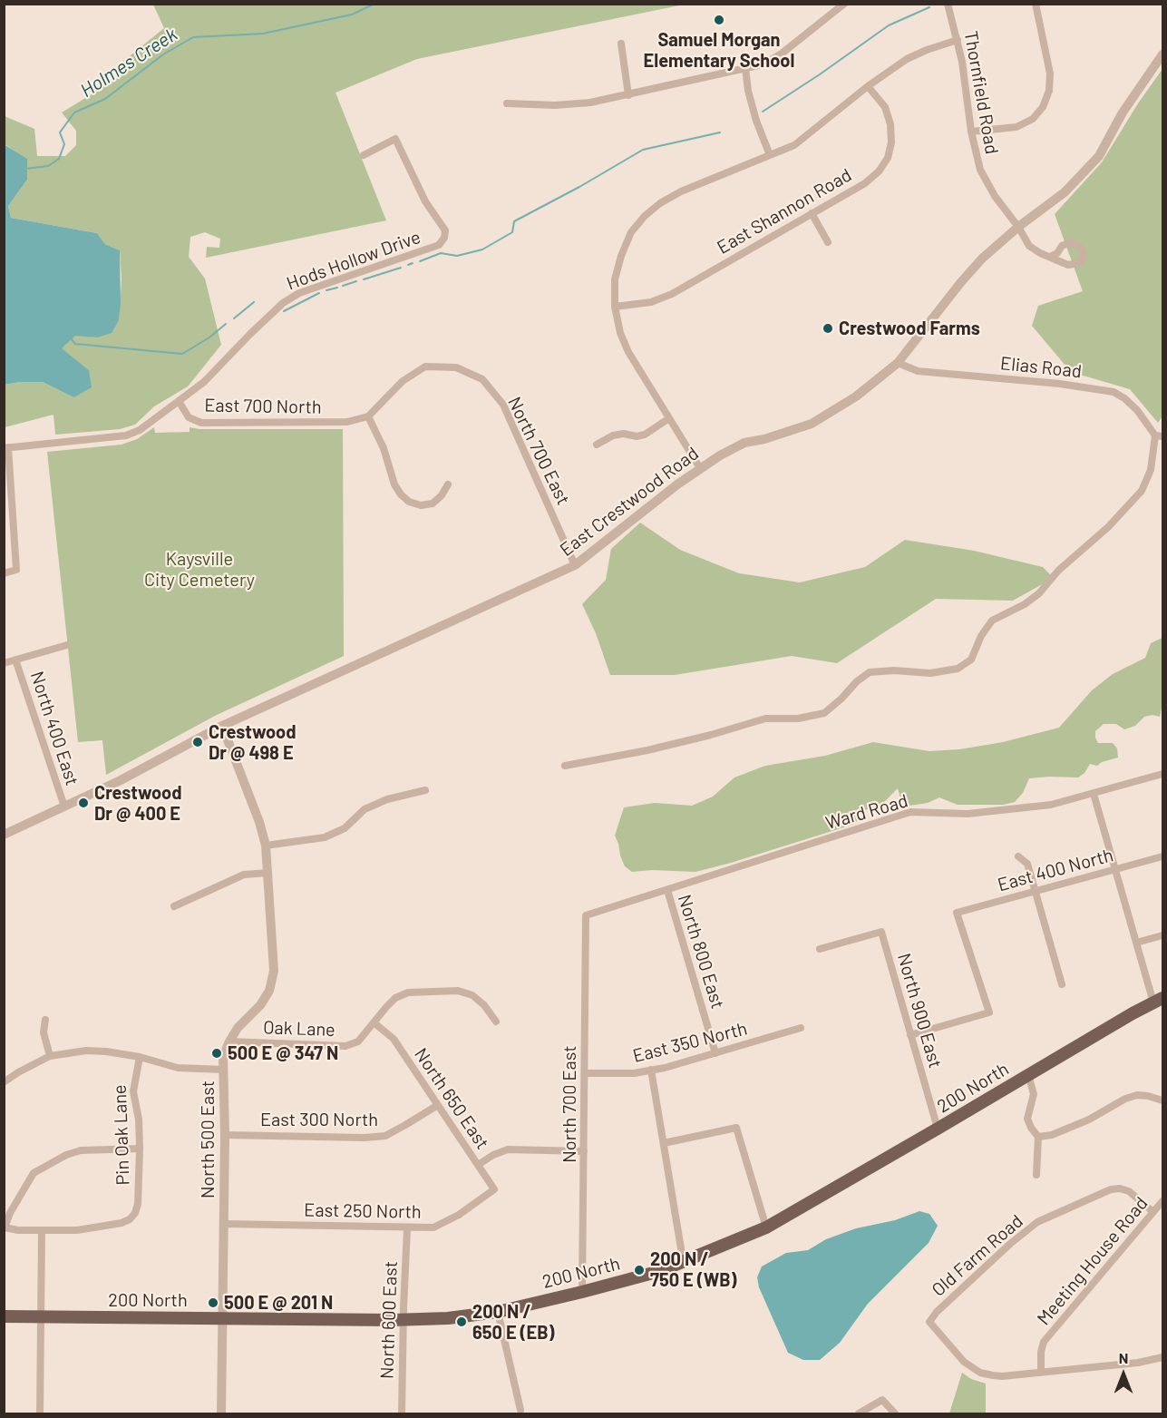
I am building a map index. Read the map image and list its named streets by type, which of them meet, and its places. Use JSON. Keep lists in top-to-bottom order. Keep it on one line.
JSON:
{"streets":{"main road":["200 North"],"street":["Thornfield Road","East Shannon Road","Hods Hollow Drive","Elias Road","East 700 North","North 700 East","East Crestwood Road","North 400 East","Ward Road","East 400 North","North 800 East","North 900 East","Oak Lane","East 350 North","North 650 East","East 300 North","Pin Oak Lane","North 500 East","East 250 North","Old Farm Road","Meeting House Road","North 600 East"]},"crossings":[["Thornfield Road","East Crestwood Road"],["Hods Hollow Drive","East 700 North"],["Elias Road","East Crestwood Road"],["East 700 North","North 700 East"],["North 700 East","East Crestwood Road"],["North 700 East","Ward Road"],["North 700 East","East 350 North"],["North 700 East","200 North"],["North 700 East","North 650 East"],["East Crestwood Road","North 400 East"],["East Crestwood Road","North 500 East"],["Ward Road","North 800 East"],["East 400 North","North 900 East"],["North 800 East","East 350 North"],["North 900 East","200 North"],["Oak Lane","North 650 East"],["Oak Lane","North 500 East"],["200 North","North 500 East"],["200 North","North 600 East"],["North 650 East","East 300 North"],["North 650 East","East 250 North"],["East 300 North","North 500 East"],["North 500 East","East 250 North"],["East 250 North","North 600 East"],["Old Farm Road","Meeting House Road"]],"water":["Holmes Creek"],"parks":["Kaysville City Cemetery"],"places":["Samuel Morgan Elementary School","Crestwood Farms","Crestwood Dr @ 498 E","Crestwood Dr @ 400 E","500 E @ 347 N","200 N / 750 E (WB)","500 E @ 201 N","200 N / 650 E (EB)"],"north":"top"}
